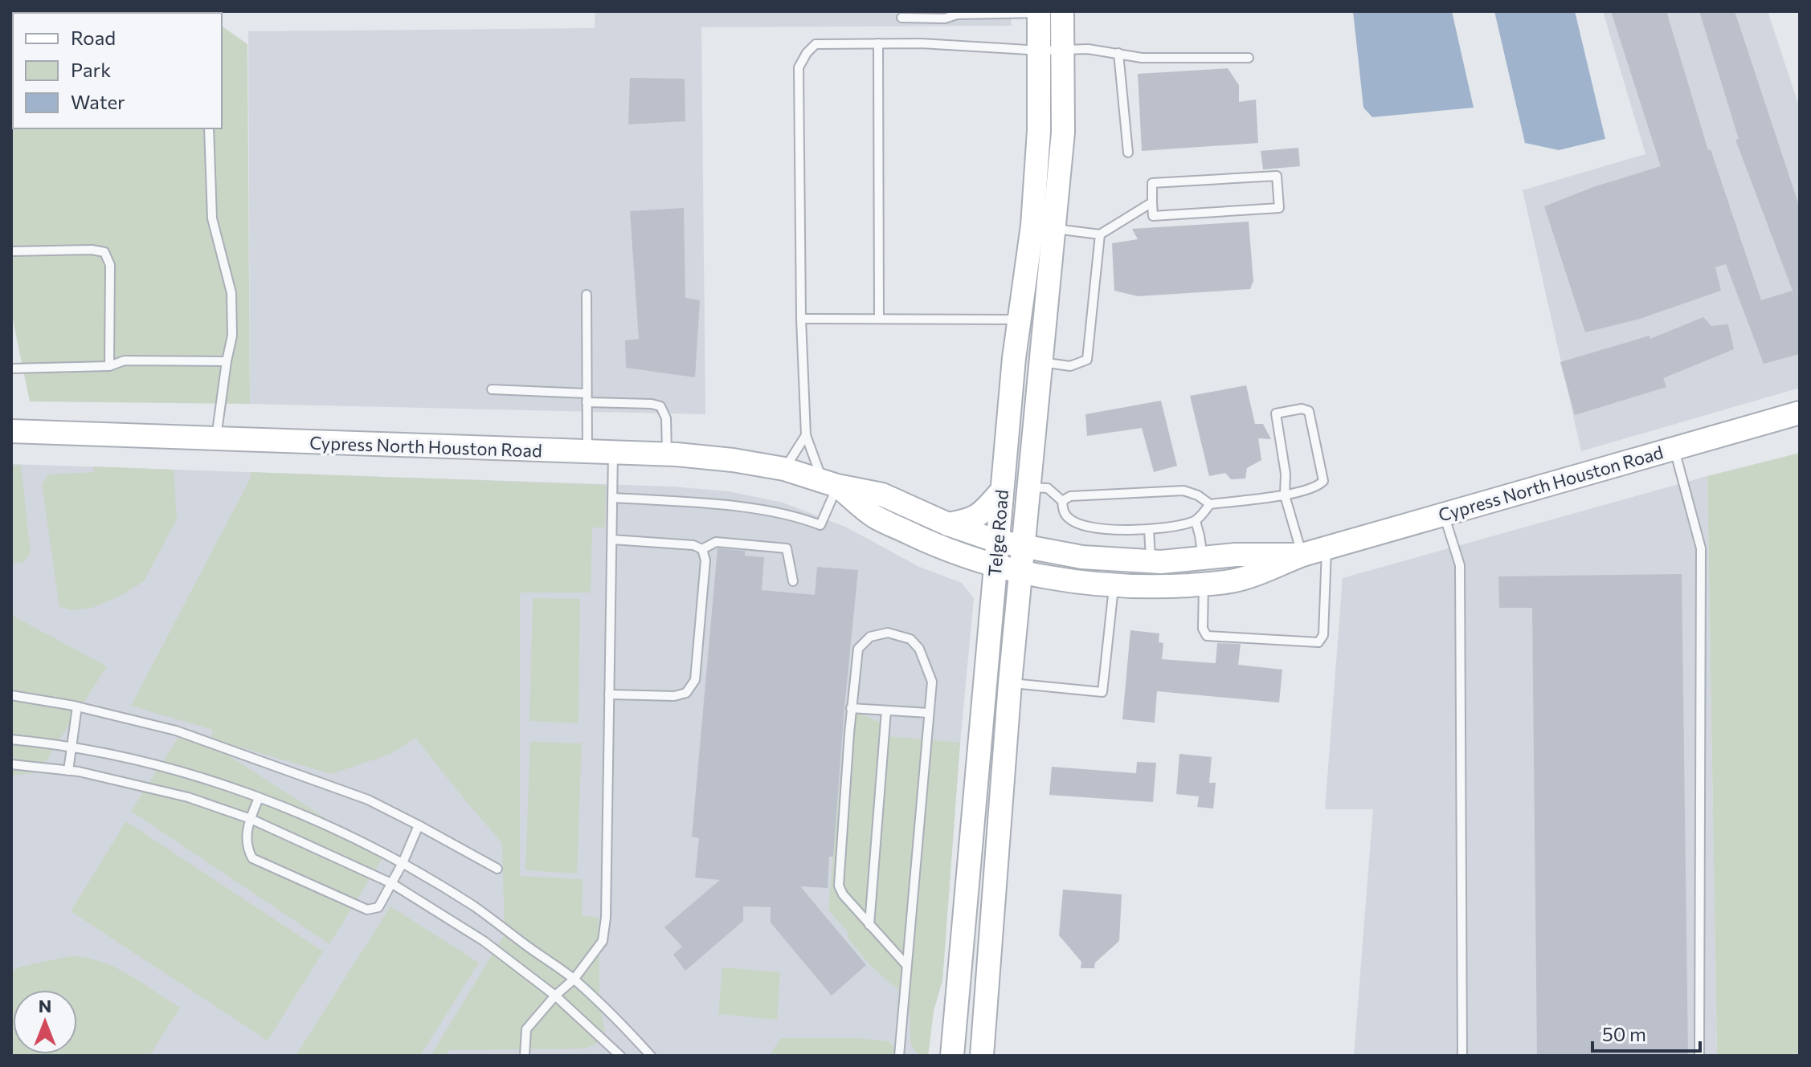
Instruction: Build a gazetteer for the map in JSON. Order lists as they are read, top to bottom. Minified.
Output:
{"streets":{"main road":["Cypress North Houston Road","Telge Road"]},"crossings":[["Cypress North Houston Road","Telge Road"]],"legend":["Road","Park","Water"],"scale_bar":"50 m","north":"top"}
